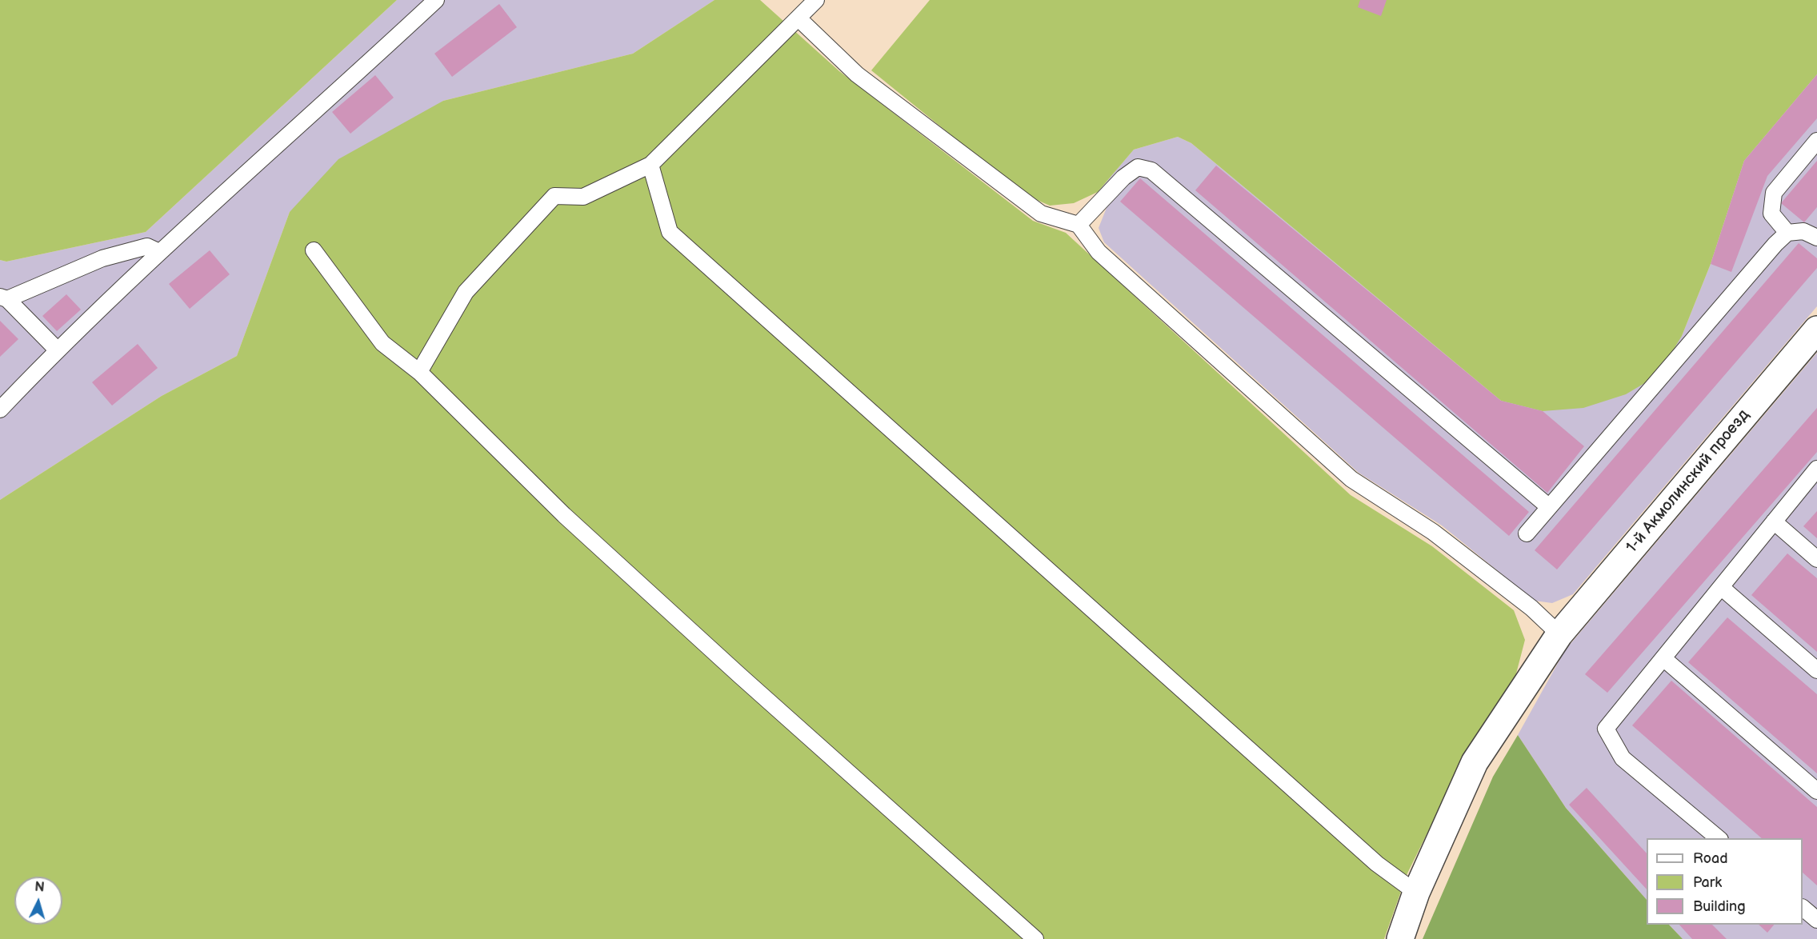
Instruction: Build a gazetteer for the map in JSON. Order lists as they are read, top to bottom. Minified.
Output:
{"streets":{"street":["1-й Акмолинский проезд"]},"legend":["Road","Park","Building"],"north":"top"}
